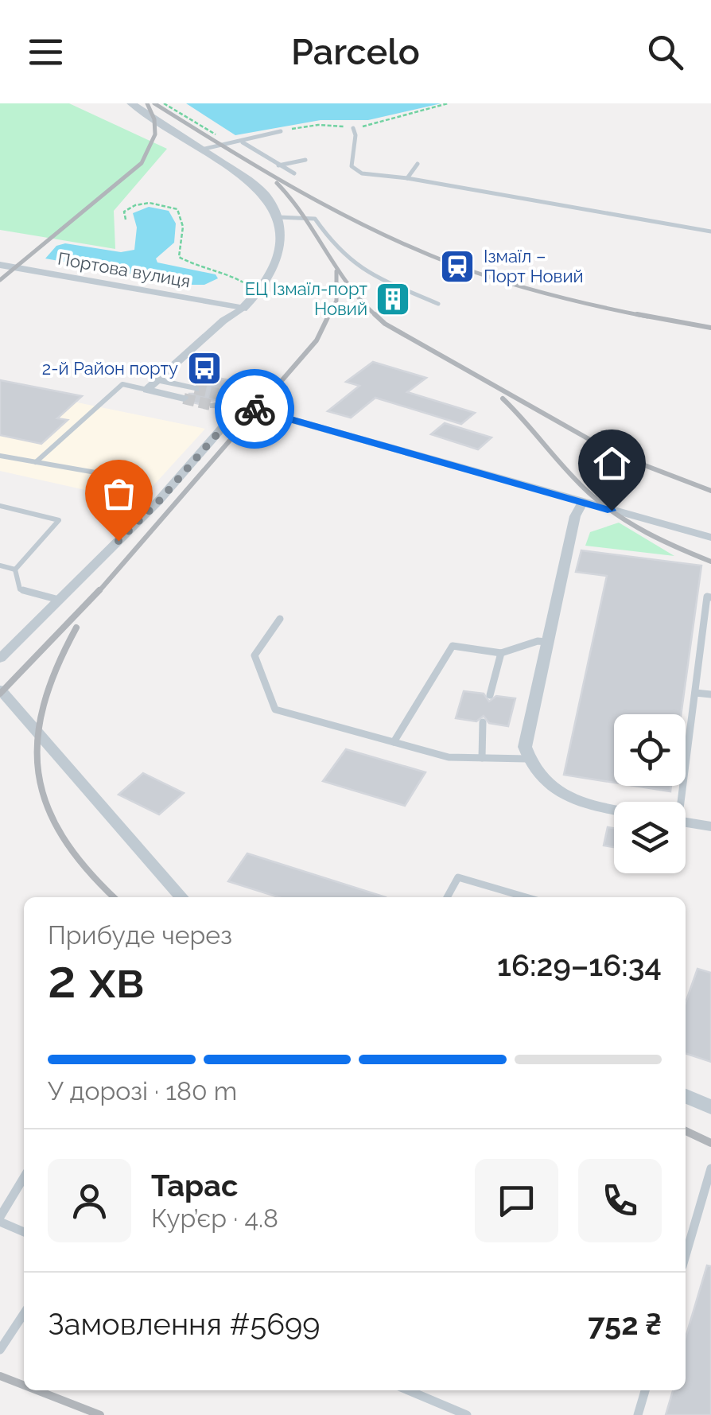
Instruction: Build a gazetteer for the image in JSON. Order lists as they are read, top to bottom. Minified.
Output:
{"streets":{"street":["Портова вулиця"]},"places":{"station":["Ізмаїл – Порт Новий"],"building":["ЕЦ Ізмаїл-порт Новий"],"bus stop":["2-й Район порту"]},"page":{"header":"Parcelo","heading":["2 хв","Прибуде через","16:29–16:34"],"panel":["Тарас","Кур’єр · 4.8","Замовлення #5699","752 ₴"],"bar":"У дорозі · 180 m"}}
